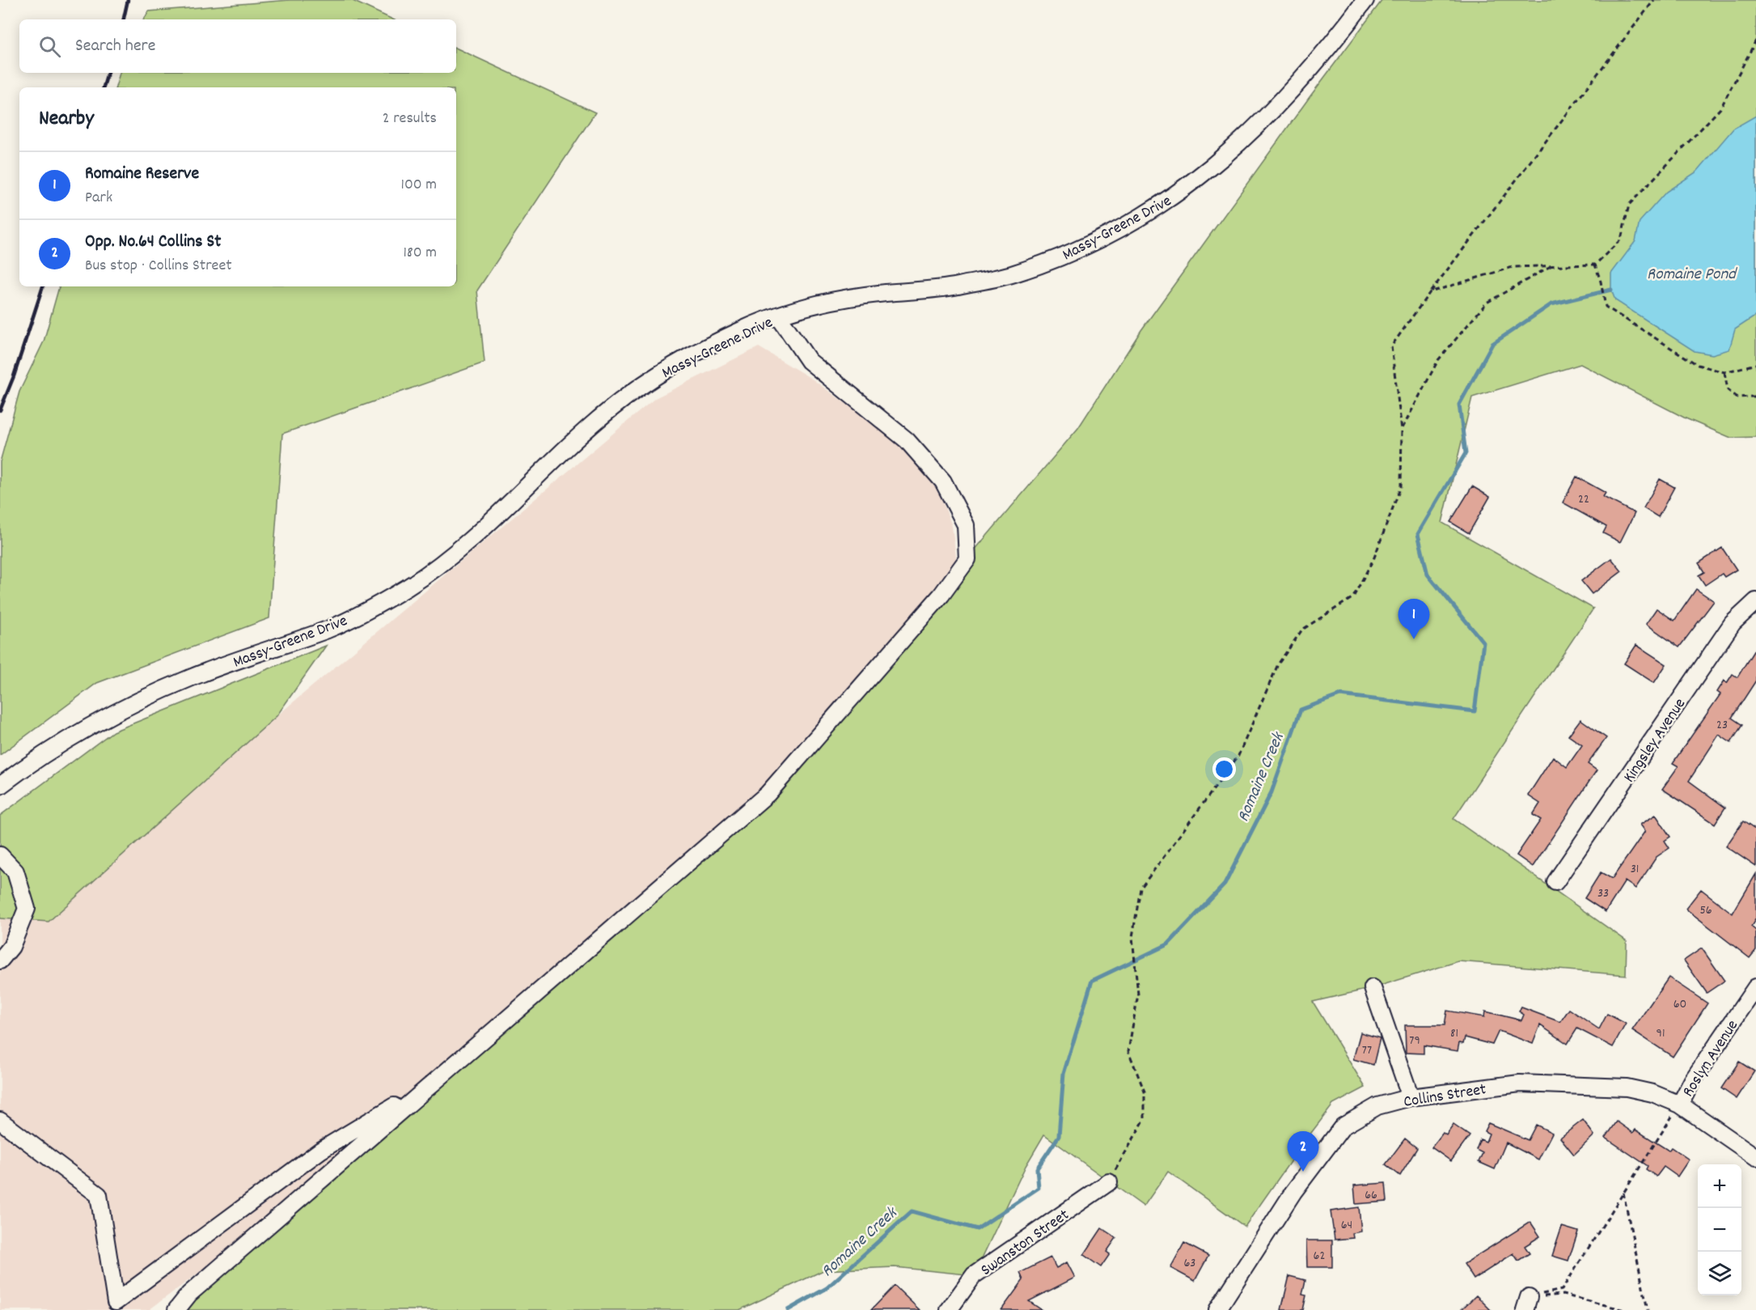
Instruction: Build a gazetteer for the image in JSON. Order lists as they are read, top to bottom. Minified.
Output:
{"streets":{"street":["Massy-Greene Drive","Kingsley Avenue","Roslyn Avenue","Collins Street","Swanston Street"]},"crossings":[["Roslyn Avenue","Collins Street"]],"water":["Romaine Pond","Romaine Creek"],"house_numbers":["22","23","31","33","56","60","81","91","79","77","66","64","62","63"],"page":{"search":"Search here","heading":["Nearby","2 results"],"list":[{"mark":"1","name":"Romaine Reserve","note":"Park","value":"100 m"},{"mark":"2","name":"Opp. No.64 Collins St","note":"Bus stop · Collins Street","value":"180 m"}],"pins":["1","2"],"map_buttons":["+","−"]}}
